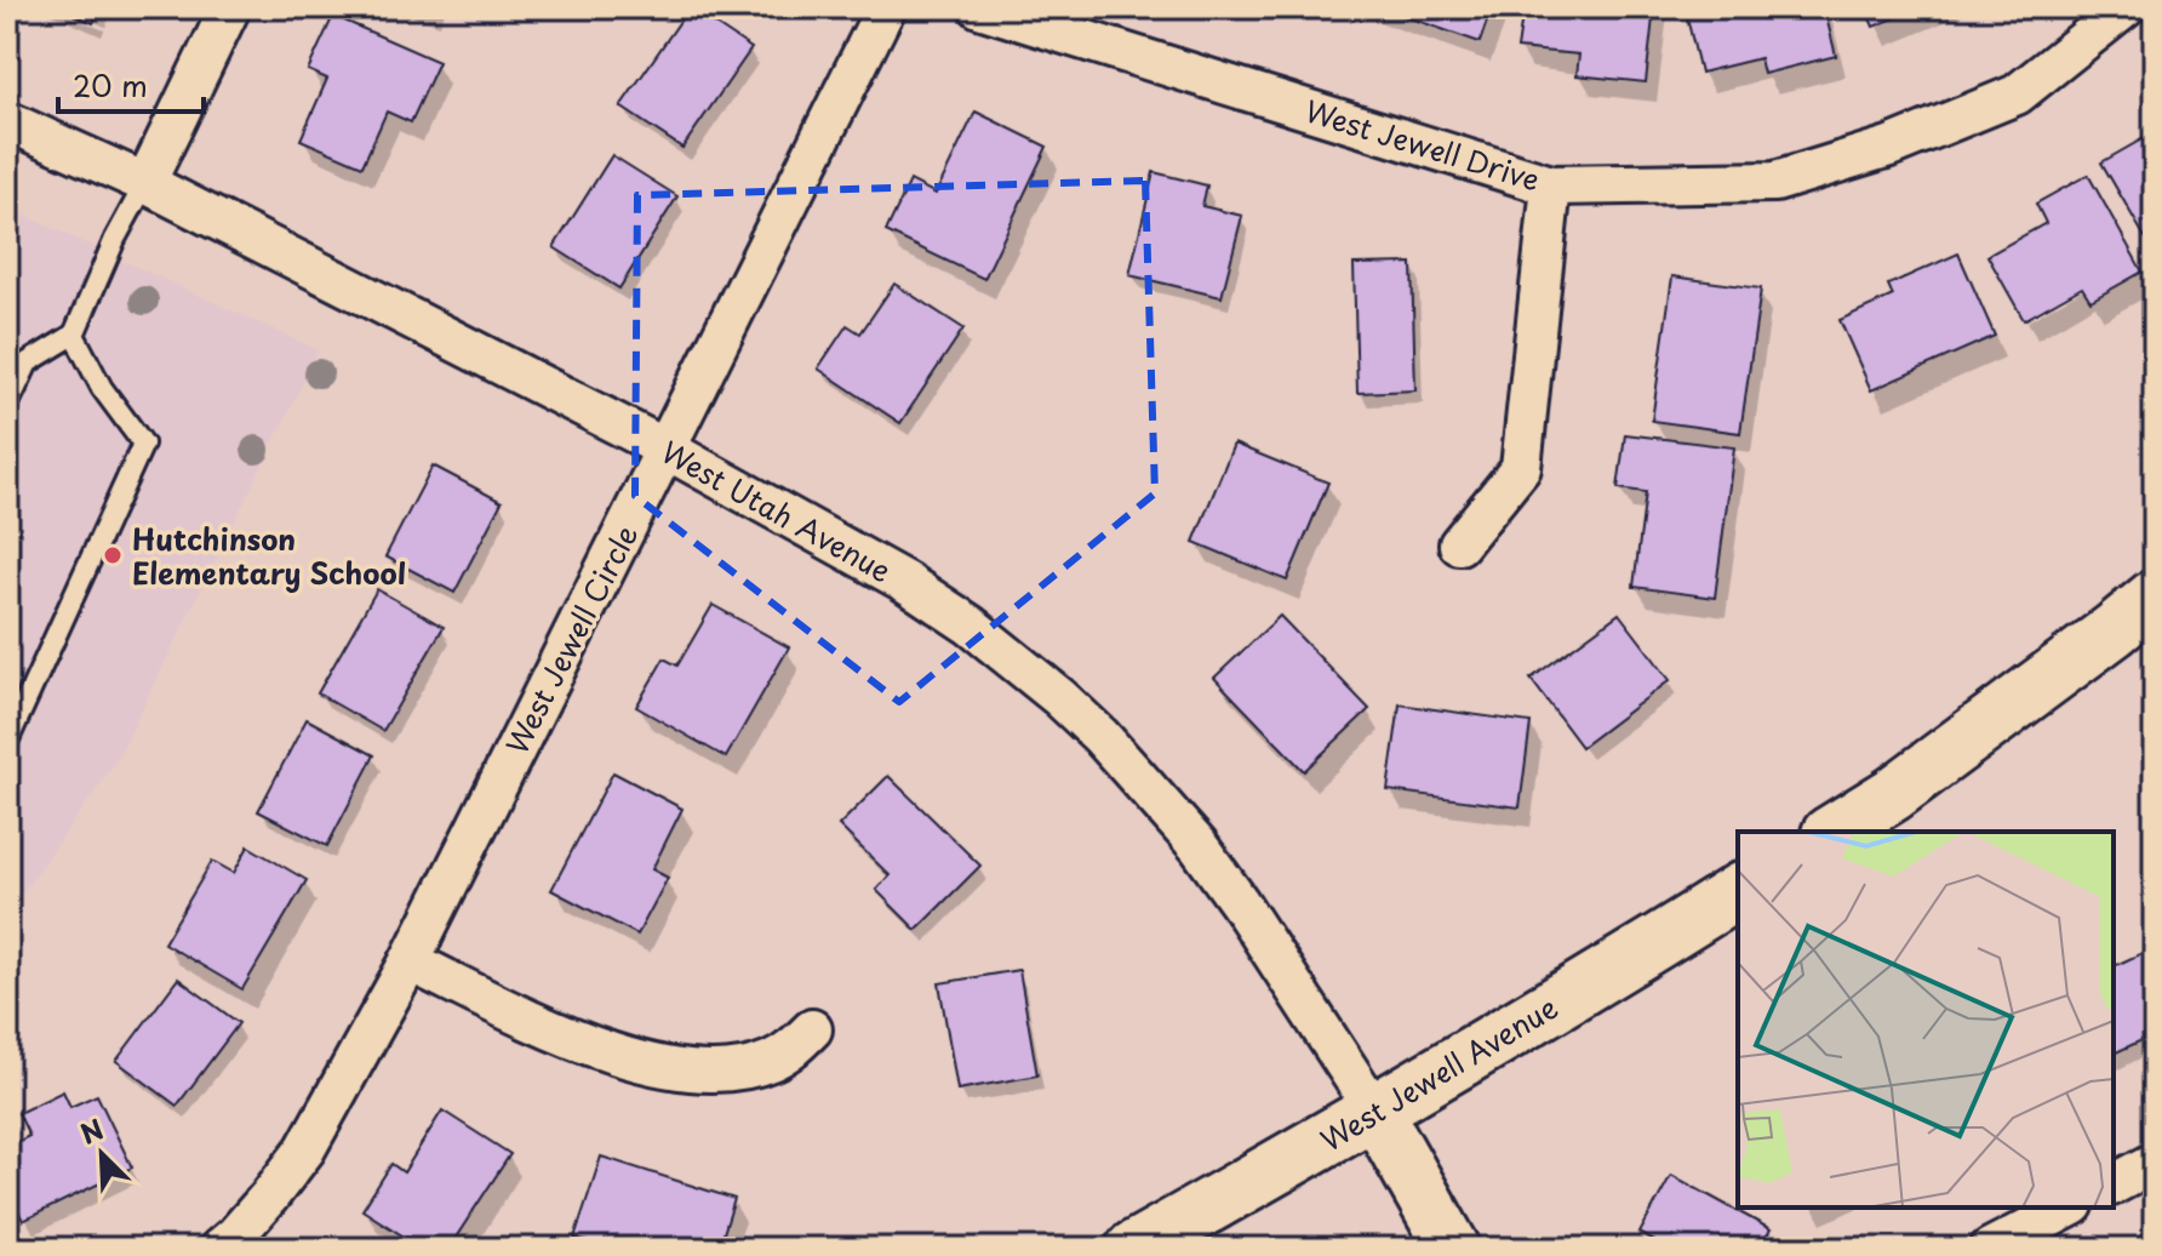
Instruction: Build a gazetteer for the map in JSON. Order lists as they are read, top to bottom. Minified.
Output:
{"streets":{"main road":["West Jewell Avenue"],"street":["West Jewell Drive","West Utah Avenue","West Jewell Circle"]},"crossings":[["West Utah Avenue","West Jewell Circle"],["West Utah Avenue","West Jewell Avenue"]],"places":["Hutchinson Elementary School"],"scale_bar":"20 m","north":"top left"}
